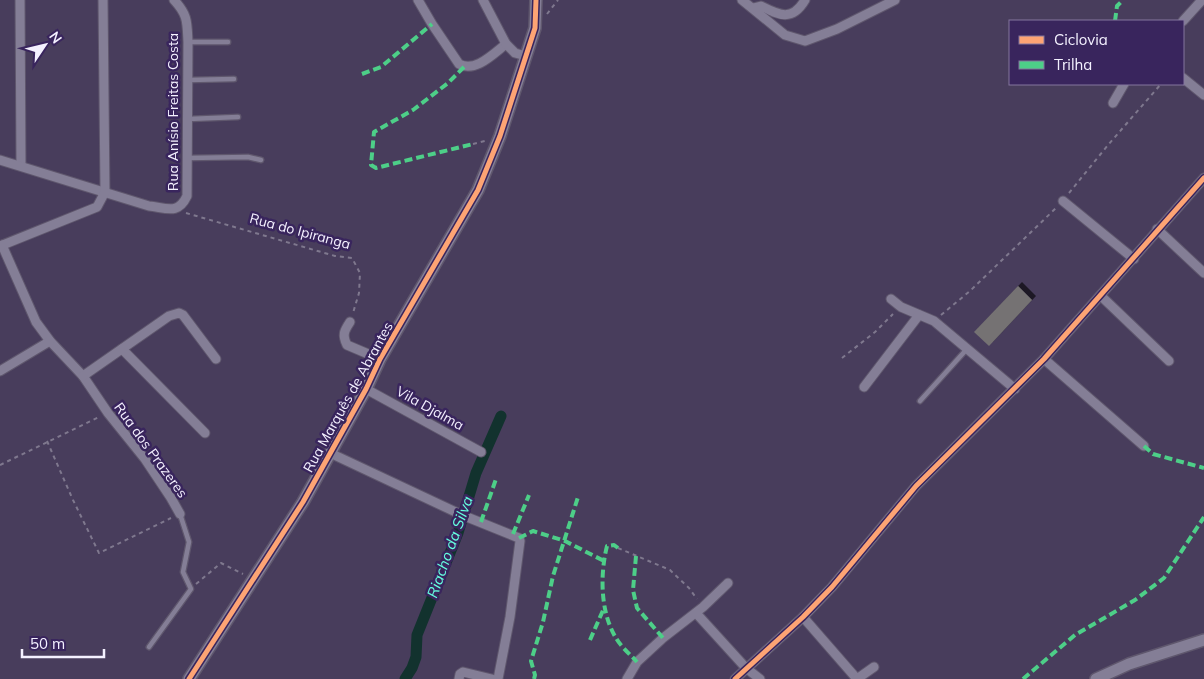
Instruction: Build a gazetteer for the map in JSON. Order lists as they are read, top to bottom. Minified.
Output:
{"streets":{"street":["Rua Anísio Freitas Costa","Rua Marquês de Abrantes","Vila Djalma","Rua dos Prazeres"],"path":["Rua do Ipiranga"]},"crossings":[["Rua Anísio Freitas Costa","Rua do Ipiranga"],["Rua Marquês de Abrantes","Vila Djalma"]],"water":["Riacho da Silva"],"legend":["Ciclovia","Trilha"],"scale_bar":"50 m","north":"top right"}
